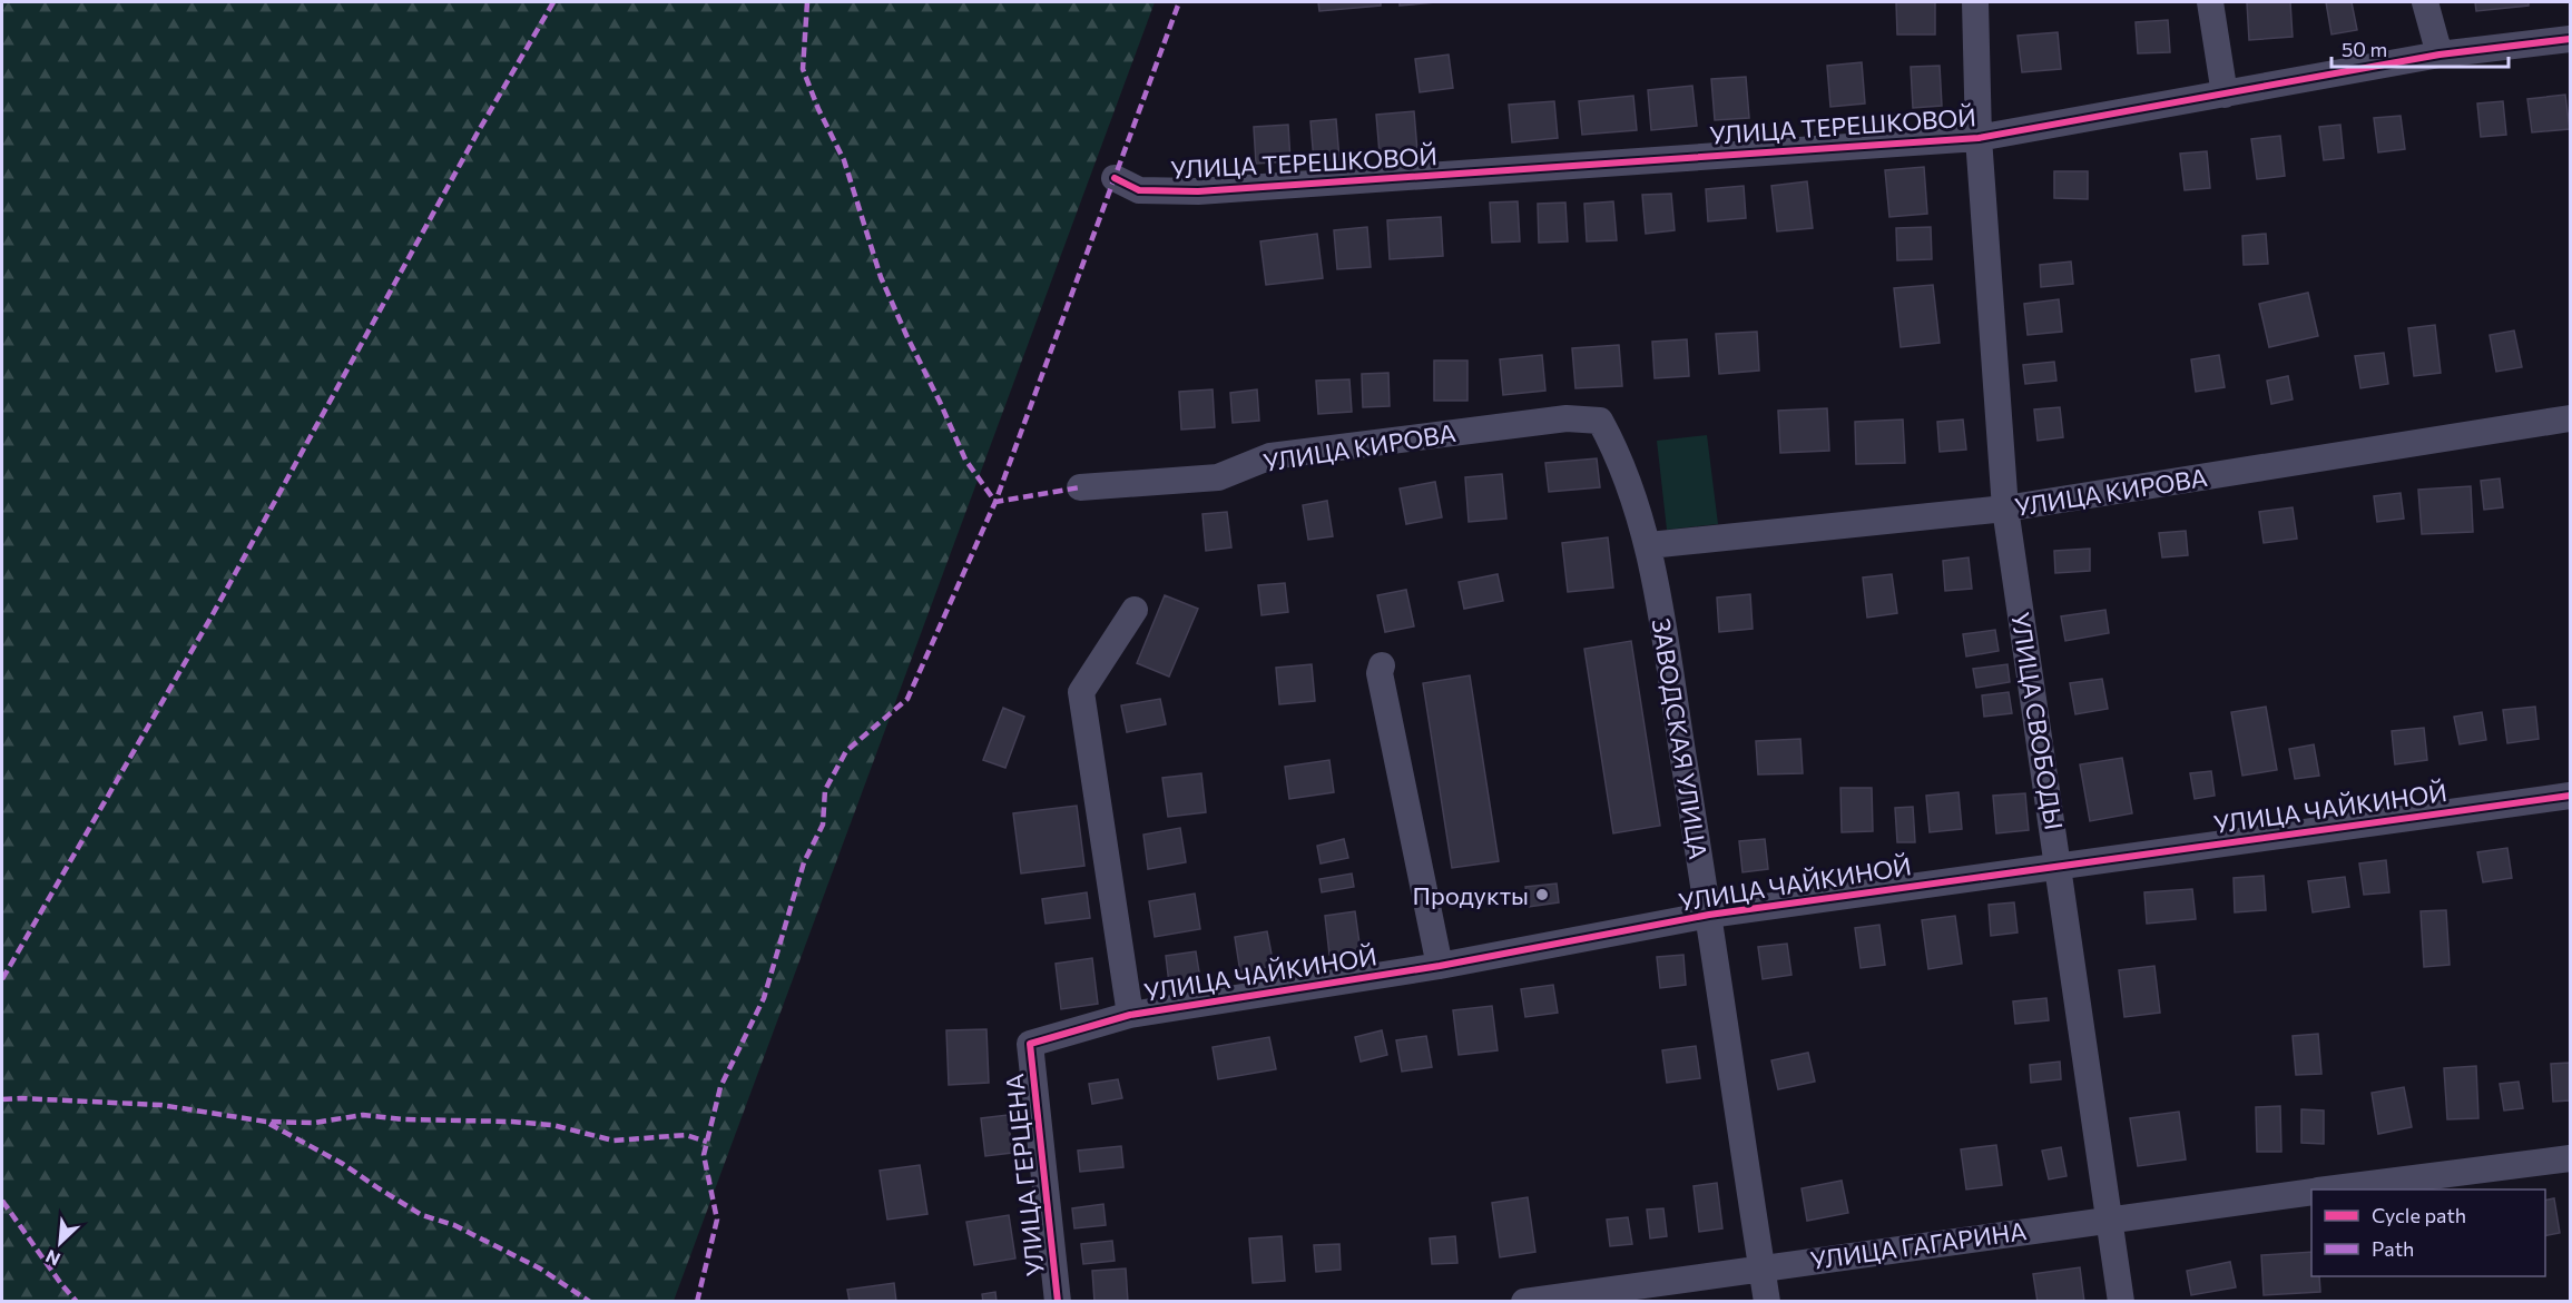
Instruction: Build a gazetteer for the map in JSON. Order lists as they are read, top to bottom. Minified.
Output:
{"streets":{"street":["УЛИЦА ТЕРЕШКОВОЙ","УЛИЦА КИРОВА","УЛИЦА СВОБОДЫ","ЗАВОДСКАЯ УЛИЦА","УЛИЦА ЧАЙКИНОЙ","УЛИЦА ГЕРЦЕНА","УЛИЦА ГАГАРИНА"]},"crossings":[["УЛИЦА ТЕРЕШКОВОЙ","УЛИЦА СВОБОДЫ"],["УЛИЦА КИРОВА","УЛИЦА СВОБОДЫ"],["УЛИЦА КИРОВА","ЗАВОДСКАЯ УЛИЦА"],["УЛИЦА СВОБОДЫ","УЛИЦА ЧАЙКИНОЙ"],["УЛИЦА СВОБОДЫ","УЛИЦА ГАГАРИНА"],["ЗАВОДСКАЯ УЛИЦА","УЛИЦА ЧАЙКИНОЙ"],["ЗАВОДСКАЯ УЛИЦА","УЛИЦА ГАГАРИНА"],["УЛИЦА ЧАЙКИНОЙ","УЛИЦА ГЕРЦЕНА"]],"places":["Продукты"],"legend":["Cycle path","Path"],"scale_bar":"50 m","north":"bottom left"}
